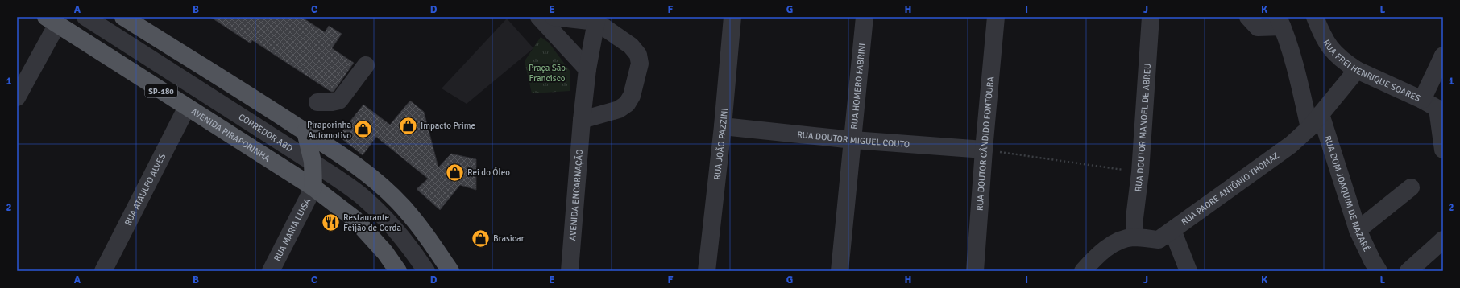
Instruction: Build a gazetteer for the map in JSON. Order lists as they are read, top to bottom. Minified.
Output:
{"streets":{"main road":["SP-180","AVENIDA PIRAPORINHA"],"street":["RUA FREI HENRIQUE SOARES","RUA HOMERO FABRINI","RUA DOUTOR MANOEL DE ABREU","CORREDOR ABD","RUA DOUTOR MIGUEL COUTO","RUA JOÃO PAZZINI","RUA DOUTOR CÂNDIDO FONTOURA","RUA ATAULFO ALVES","RUA PADRE ANTÔNIO THOMAZ","RUA DOM JOAQUIM DE NAZARÉ","AVENIDA ENCARNAÇÃO","RUA MARIA LUISA"]},"crossings":[["RUA FREI HENRIQUE SOARES","RUA PADRE ANTÔNIO THOMAZ"],["RUA HOMERO FABRINI","RUA DOUTOR MIGUEL COUTO"],["RUA DOUTOR MANOEL DE ABREU","RUA PADRE ANTÔNIO THOMAZ"],["AVENIDA PIRAPORINHA","RUA ATAULFO ALVES"],["AVENIDA PIRAPORINHA","RUA MARIA LUISA"],["RUA DOUTOR MIGUEL COUTO","RUA JOÃO PAZZINI"],["RUA DOUTOR MIGUEL COUTO","RUA DOUTOR CÂNDIDO FONTOURA"],["RUA PADRE ANTÔNIO THOMAZ","RUA DOM JOAQUIM DE NAZARÉ"]],"parks":["Praça São Francisco"],"places":{"shop":["Impacto Prime","Piraporinha Automotivo","Rei do Óleo","Brasicar"],"restaurant":["Restaurante Feijão de Corda"]},"grid":{"columns":["A","B","C","D","E","F","G","H","I","J","K","L"],"rows":["1","2"]}}
